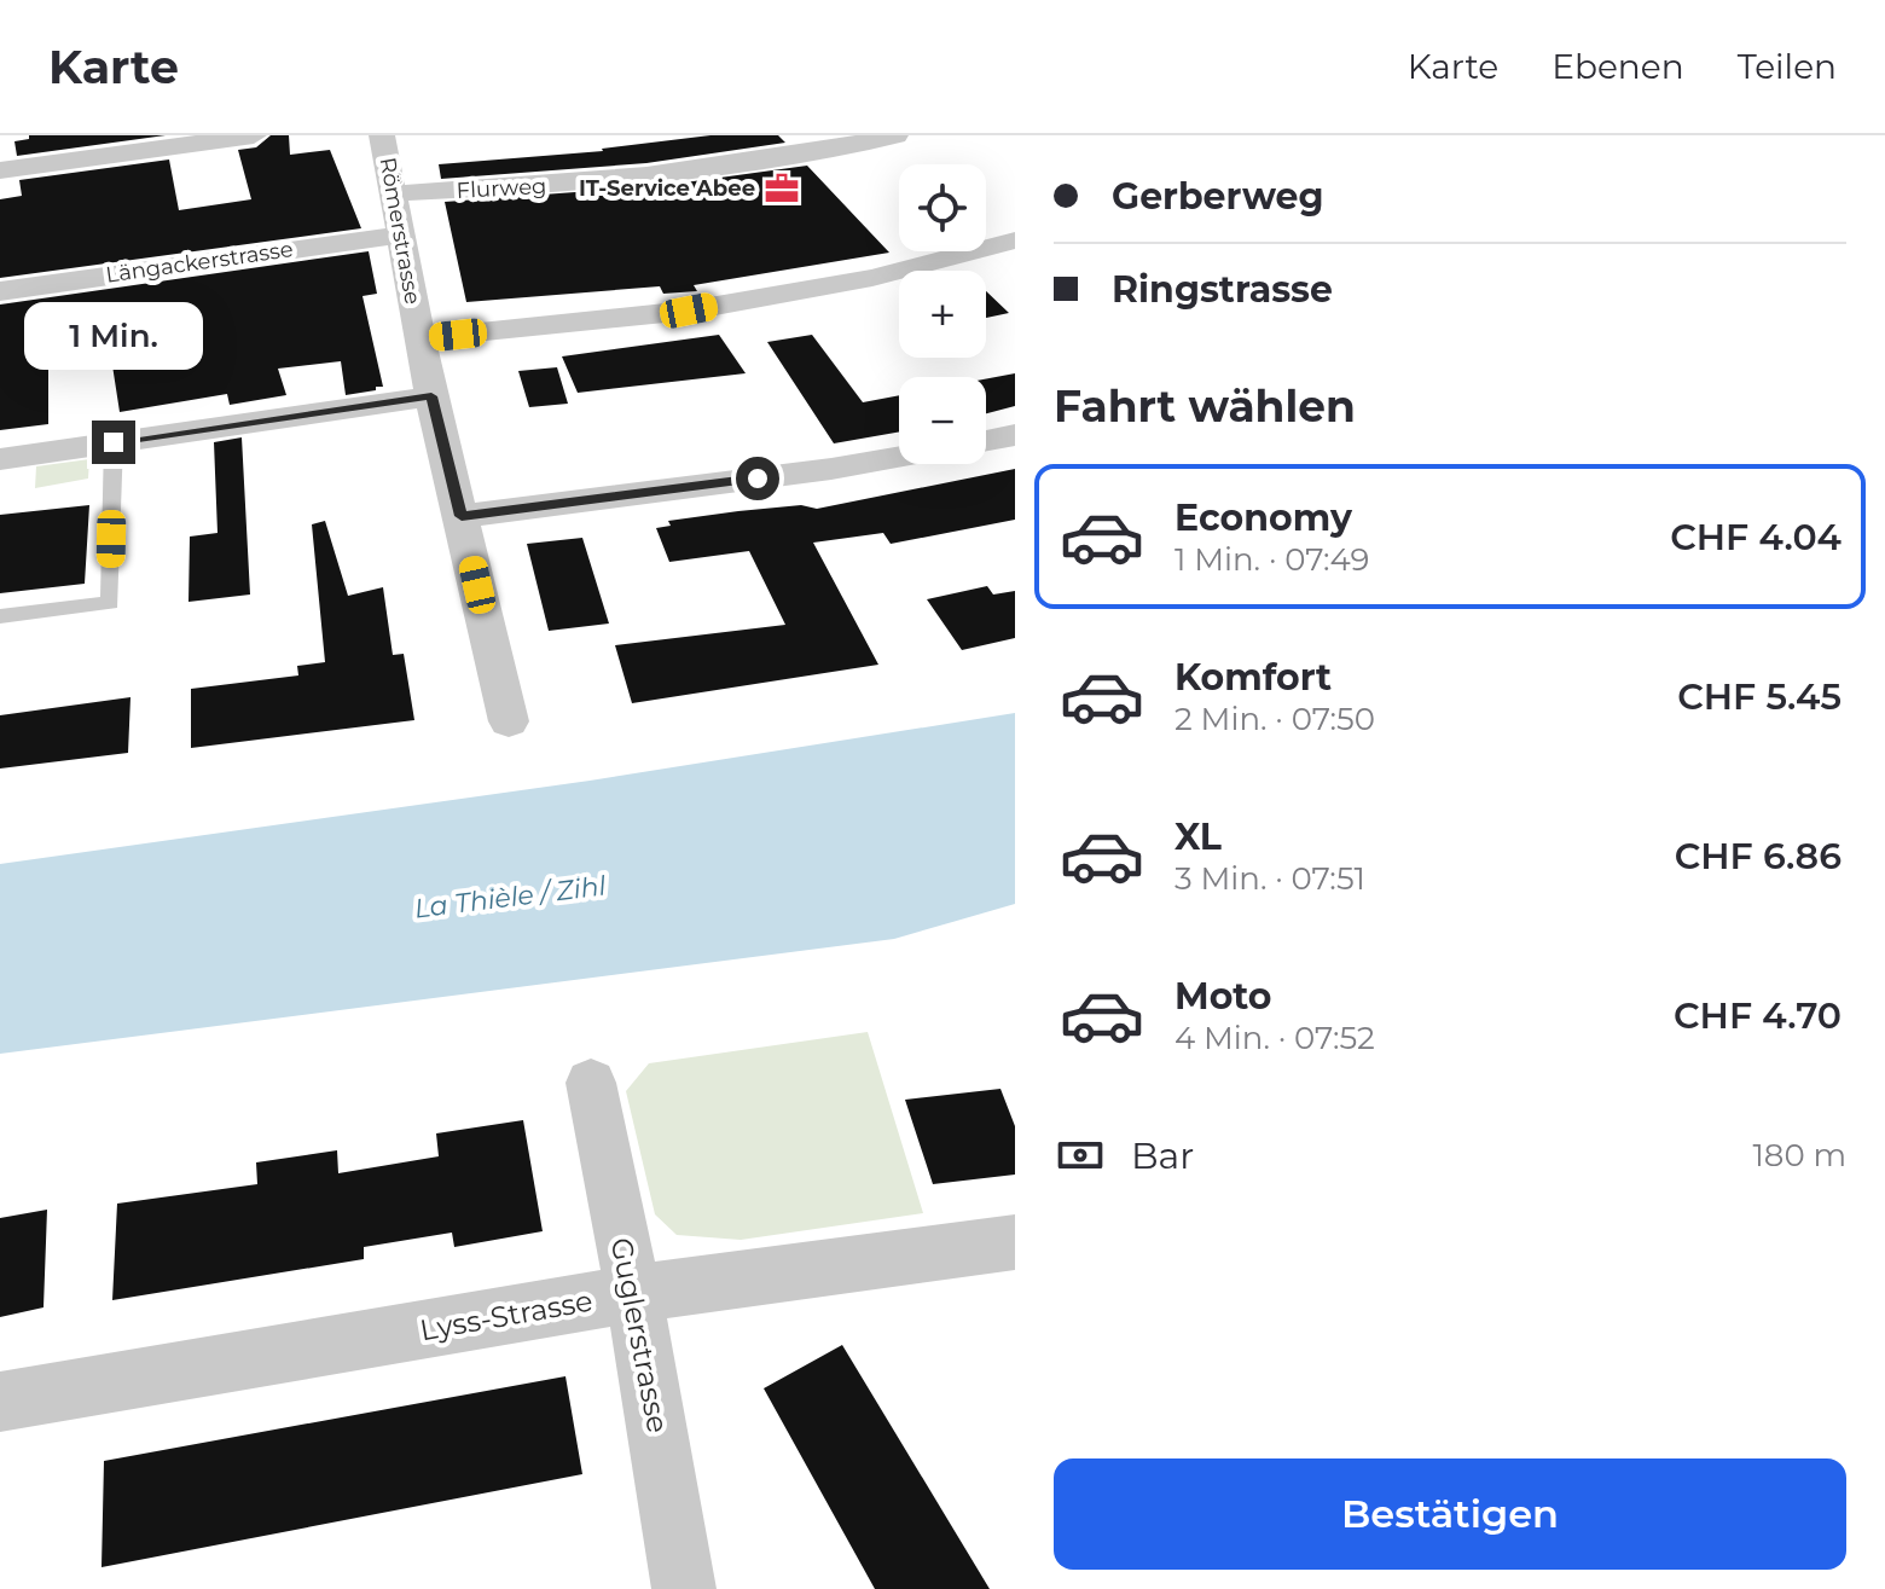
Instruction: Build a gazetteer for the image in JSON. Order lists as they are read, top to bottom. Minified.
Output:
{"streets":{"street":["Flurweg","Römerstrasse","Längackerstrasse","Lyss-Strasse","Guglerstrasse"]},"crossings":[["Flurweg","Römerstrasse"],["Römerstrasse","Längackerstrasse"],["Lyss-Strasse","Guglerstrasse"]],"water":["La Thièle / Zihl"],"places":{"office":["IT-Service Abee"]},"page":{"header":"Karte","nav":["Karte","Ebenen","Teilen"],"banner":["Gerberweg","Ringstrasse"],"map_buttons":["+","−"],"bubble":"1 Min.","heading":"Fahrt wählen","list":[{"name":"Economy","note":"1 Min. · 07:49","value":"CHF 4.04"},{"name":"Komfort","note":"2 Min. · 07:50","value":"CHF 5.45"},{"name":"XL","note":"3 Min. · 07:51","value":"CHF 6.86"},{"name":"Moto","note":"4 Min. · 07:52","value":"CHF 4.70"}],"pay":["Bar","180 m"],"buttons":"Bestätigen"}}
